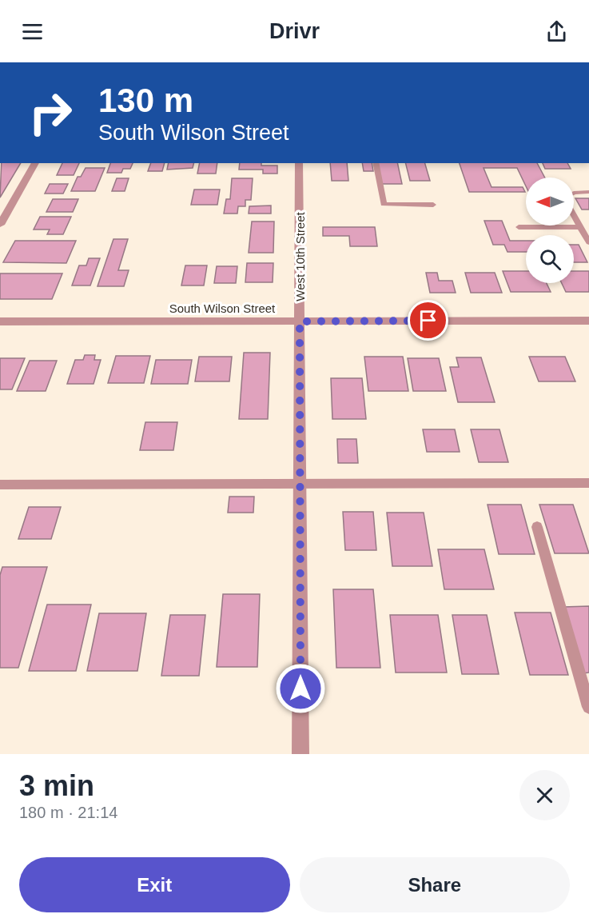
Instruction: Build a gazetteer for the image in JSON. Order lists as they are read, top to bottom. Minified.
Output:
{"streets":{"street":["West 10th Street","South Wilson Street"]},"crossings":[["West 10th Street","South Wilson Street"]],"north":"left","page":{"header":"Drivr","turn":["130 m","South Wilson Street"],"heading":["3 min","180 m · 21:14"],"buttons":["Exit","Share"]}}
